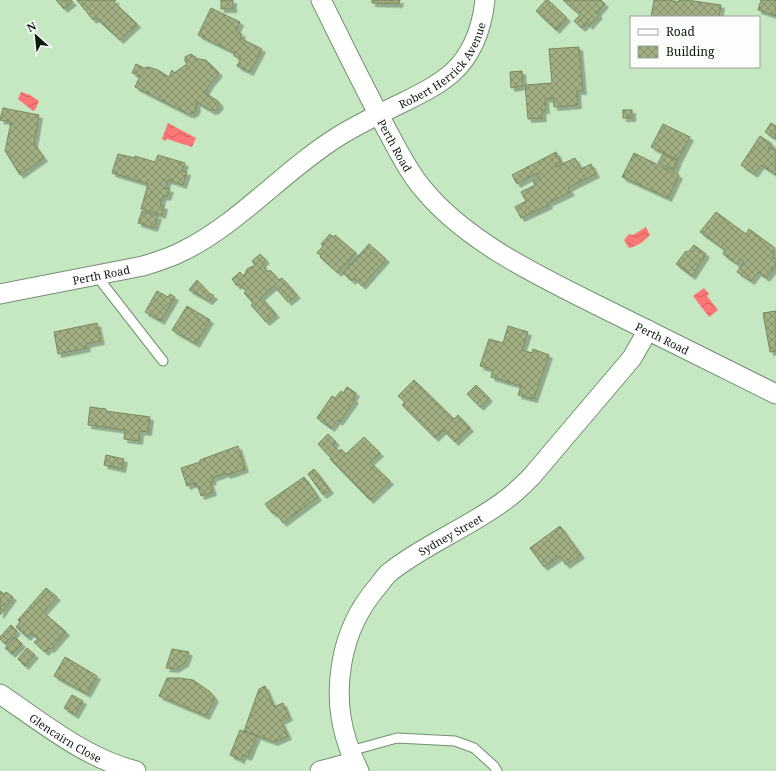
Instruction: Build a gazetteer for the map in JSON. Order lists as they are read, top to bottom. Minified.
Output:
{"streets":{"street":["Robert Herrick Avenue","Perth Road","Sydney Street","Glencairn Close"]},"crossings":[["Robert Herrick Avenue","Perth Road"],["Perth Road","Sydney Street"]],"legend":["Road","Building"],"north":"top left"}
